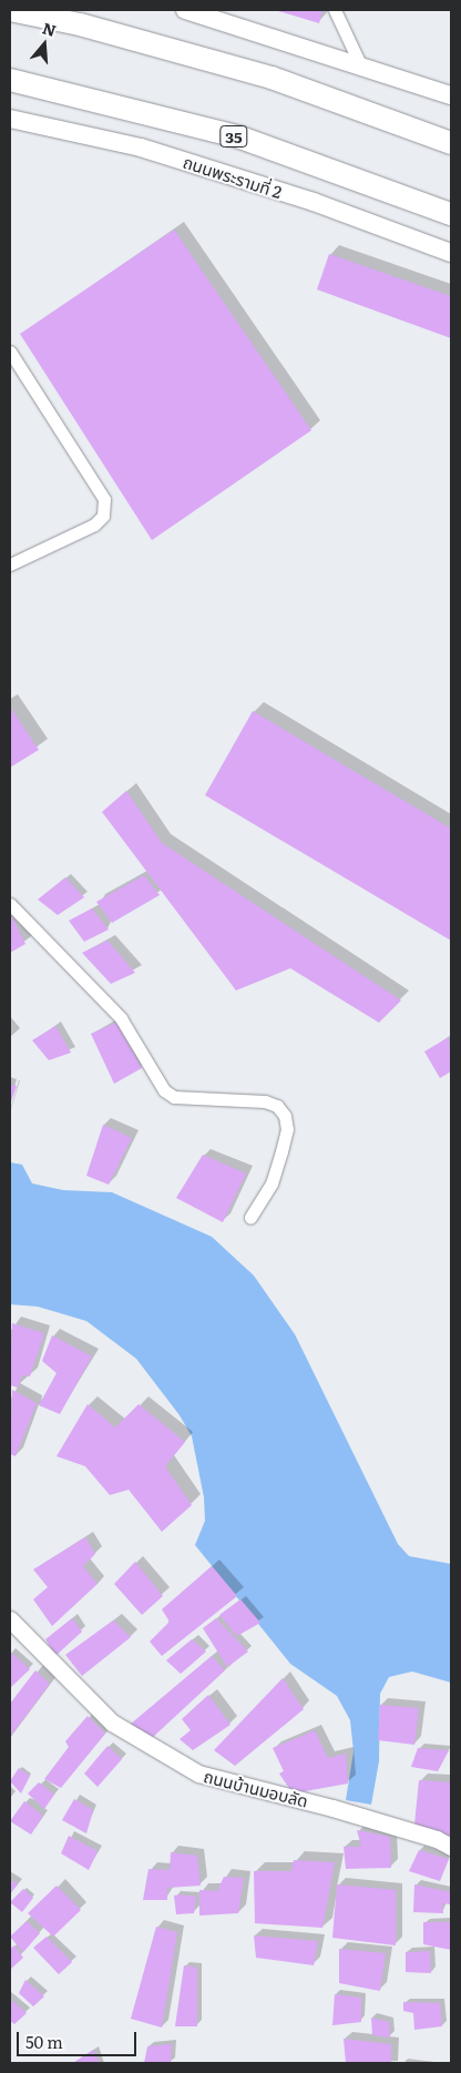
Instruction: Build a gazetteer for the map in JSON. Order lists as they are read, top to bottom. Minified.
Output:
{"streets":{"highway":["35"],"main road":["ถนนพระรามที่ 2"],"street":["ถนนบ้านมอบลัด"]},"scale_bar":"50 m","north":"top"}
